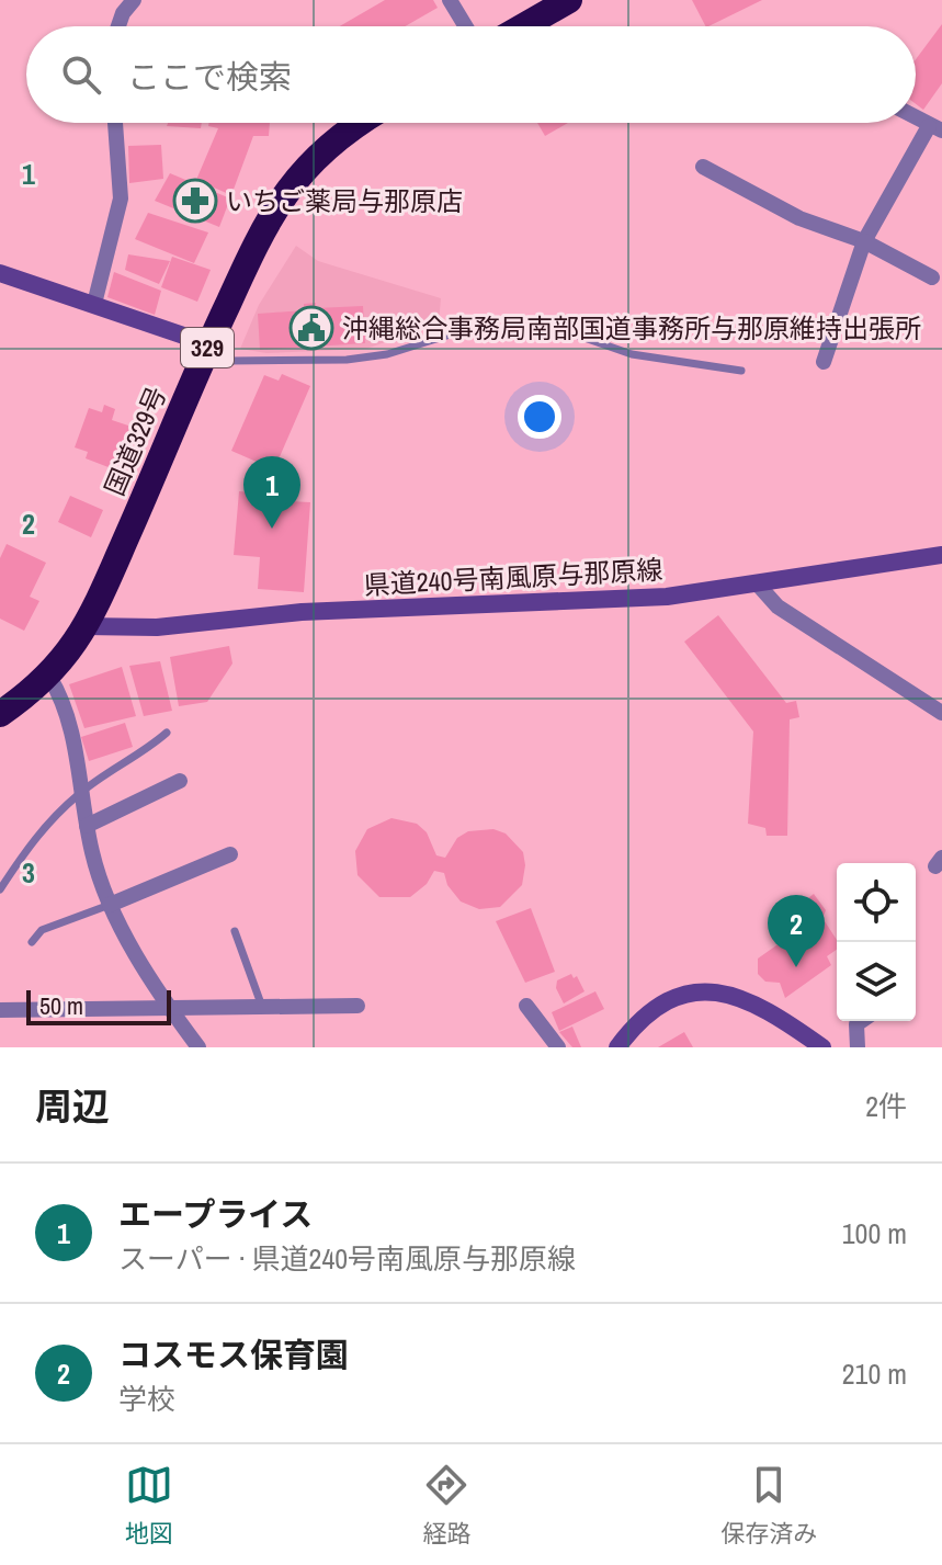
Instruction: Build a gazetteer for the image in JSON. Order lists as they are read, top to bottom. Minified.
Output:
{"streets":{"highway":["329","国道329号"],"main road":["県道240号南風原与那原線"]},"crossings":[["国道329号","県道240号南風原与那原線"]],"places":{"pharmacy":["いちご薬局与那原店"],"public building":["沖縄総合事務局南部国道事務所与那原維持出張所"]},"scale_bar":"50 m","page":{"search":"ここで検索","pins":["1","2"],"scale":"50 m","heading":["周辺","2件"],"list":[{"mark":"1","name":"エープライス","note":"スーパー · 県道240号南風原与那原線","value":"100 m"},{"mark":"2","name":"コスモス保育園","note":"学校","value":"210 m"}],"nav":["地図","経路","保存済み"]},"grid":{"rows":["1","2","3"]}}
